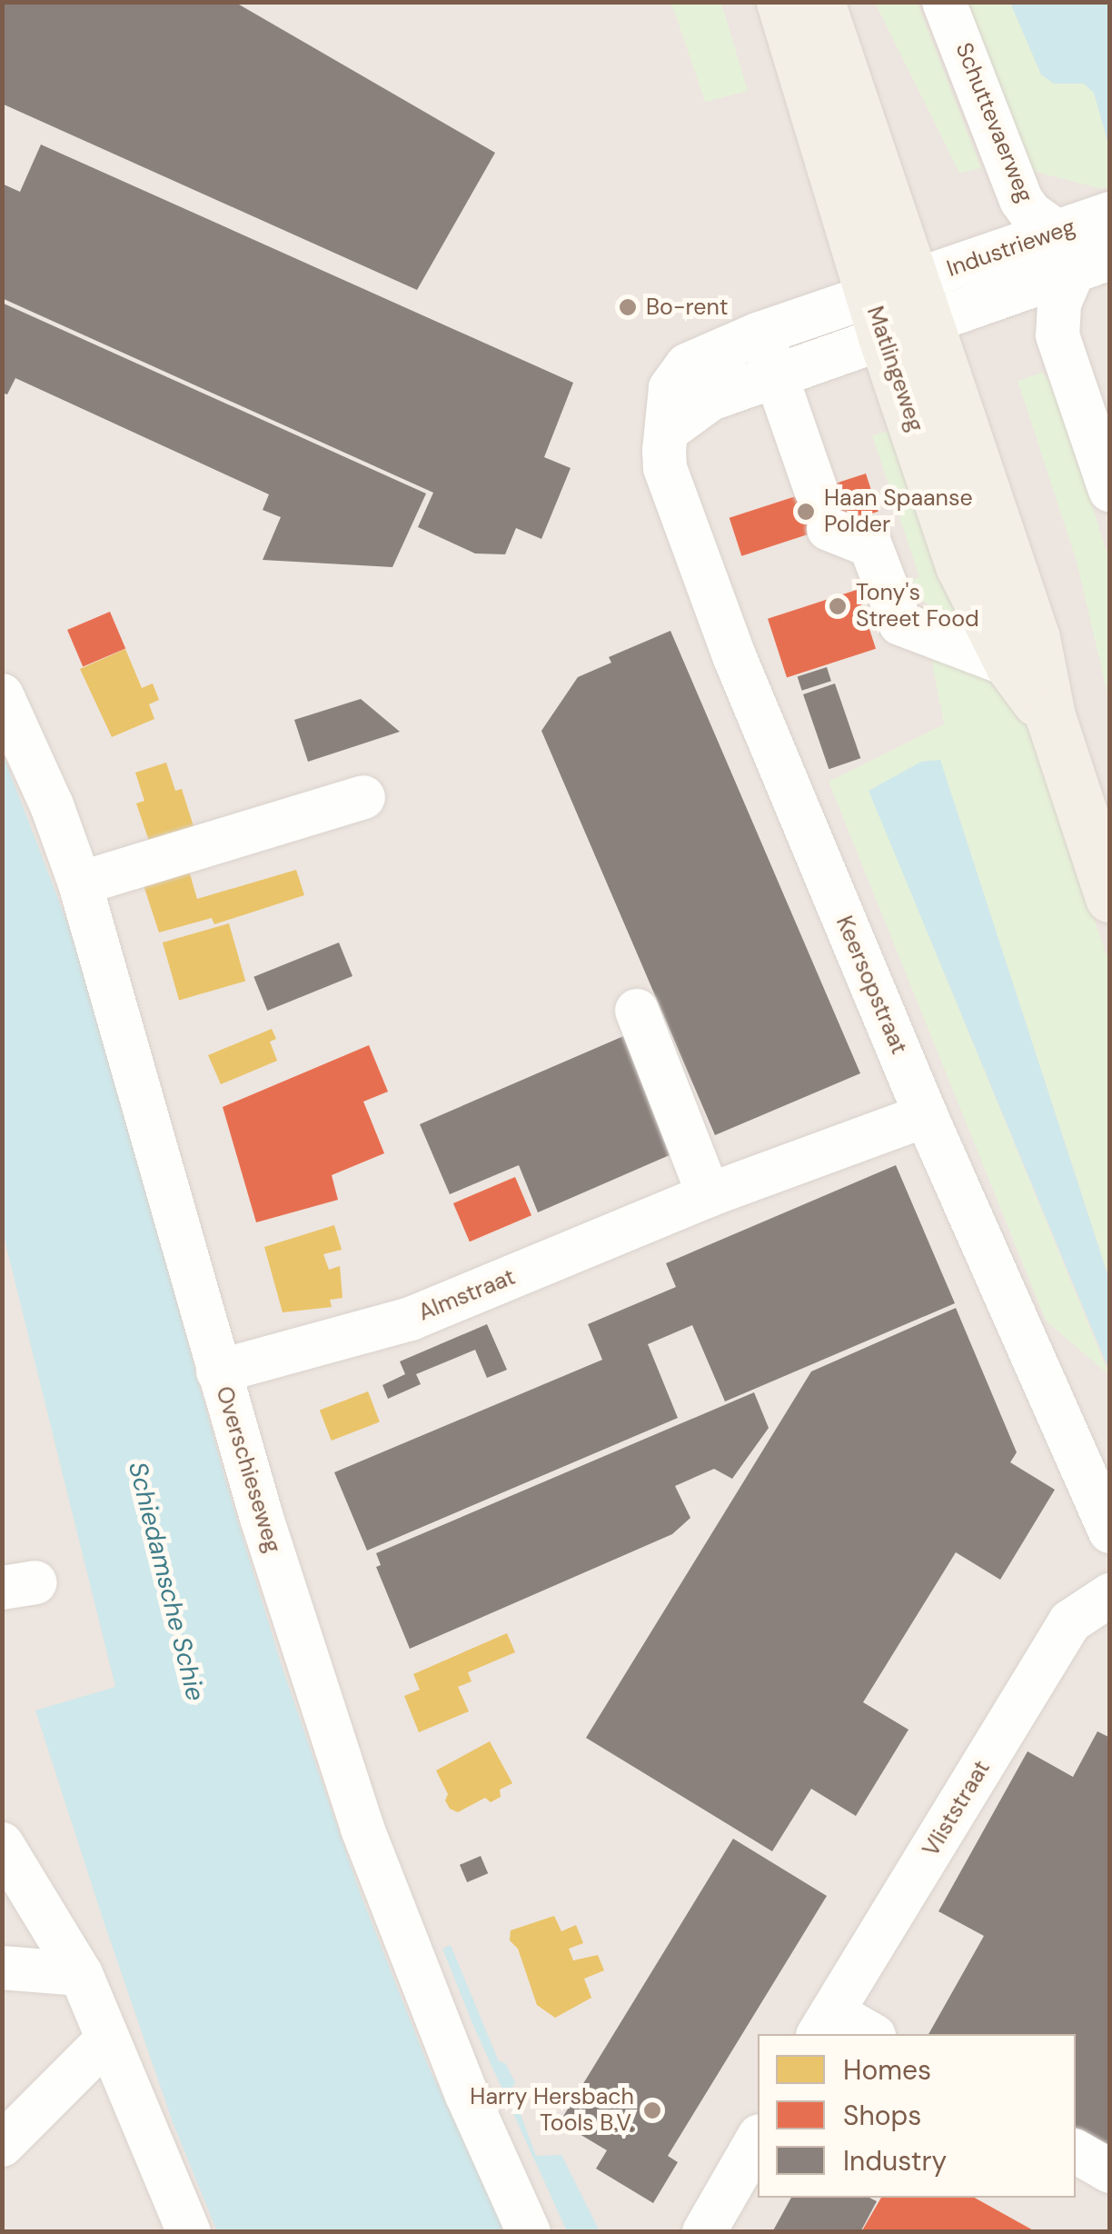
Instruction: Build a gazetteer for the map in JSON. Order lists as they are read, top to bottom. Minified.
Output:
{"streets":{"main road":["Matlingeweg"],"street":["Schuttevaerweg","Industrieweg","Keersopstraat","Almstraat","Overschieseweg","Vliststraat"]},"crossings":[["Schuttevaerweg","Industrieweg"],["Industrieweg","Matlingeweg"],["Industrieweg","Keersopstraat"],["Matlingeweg","Keersopstraat"],["Keersopstraat","Almstraat"],["Almstraat","Overschieseweg"]],"water":["Schiedamsche Schie"],"places":["Bo-rent","Haan Spaanse Polder","Tony's Street Food","Harry Hersbach Tools B.V."],"legend":["Homes","Shops","Industry"]}
